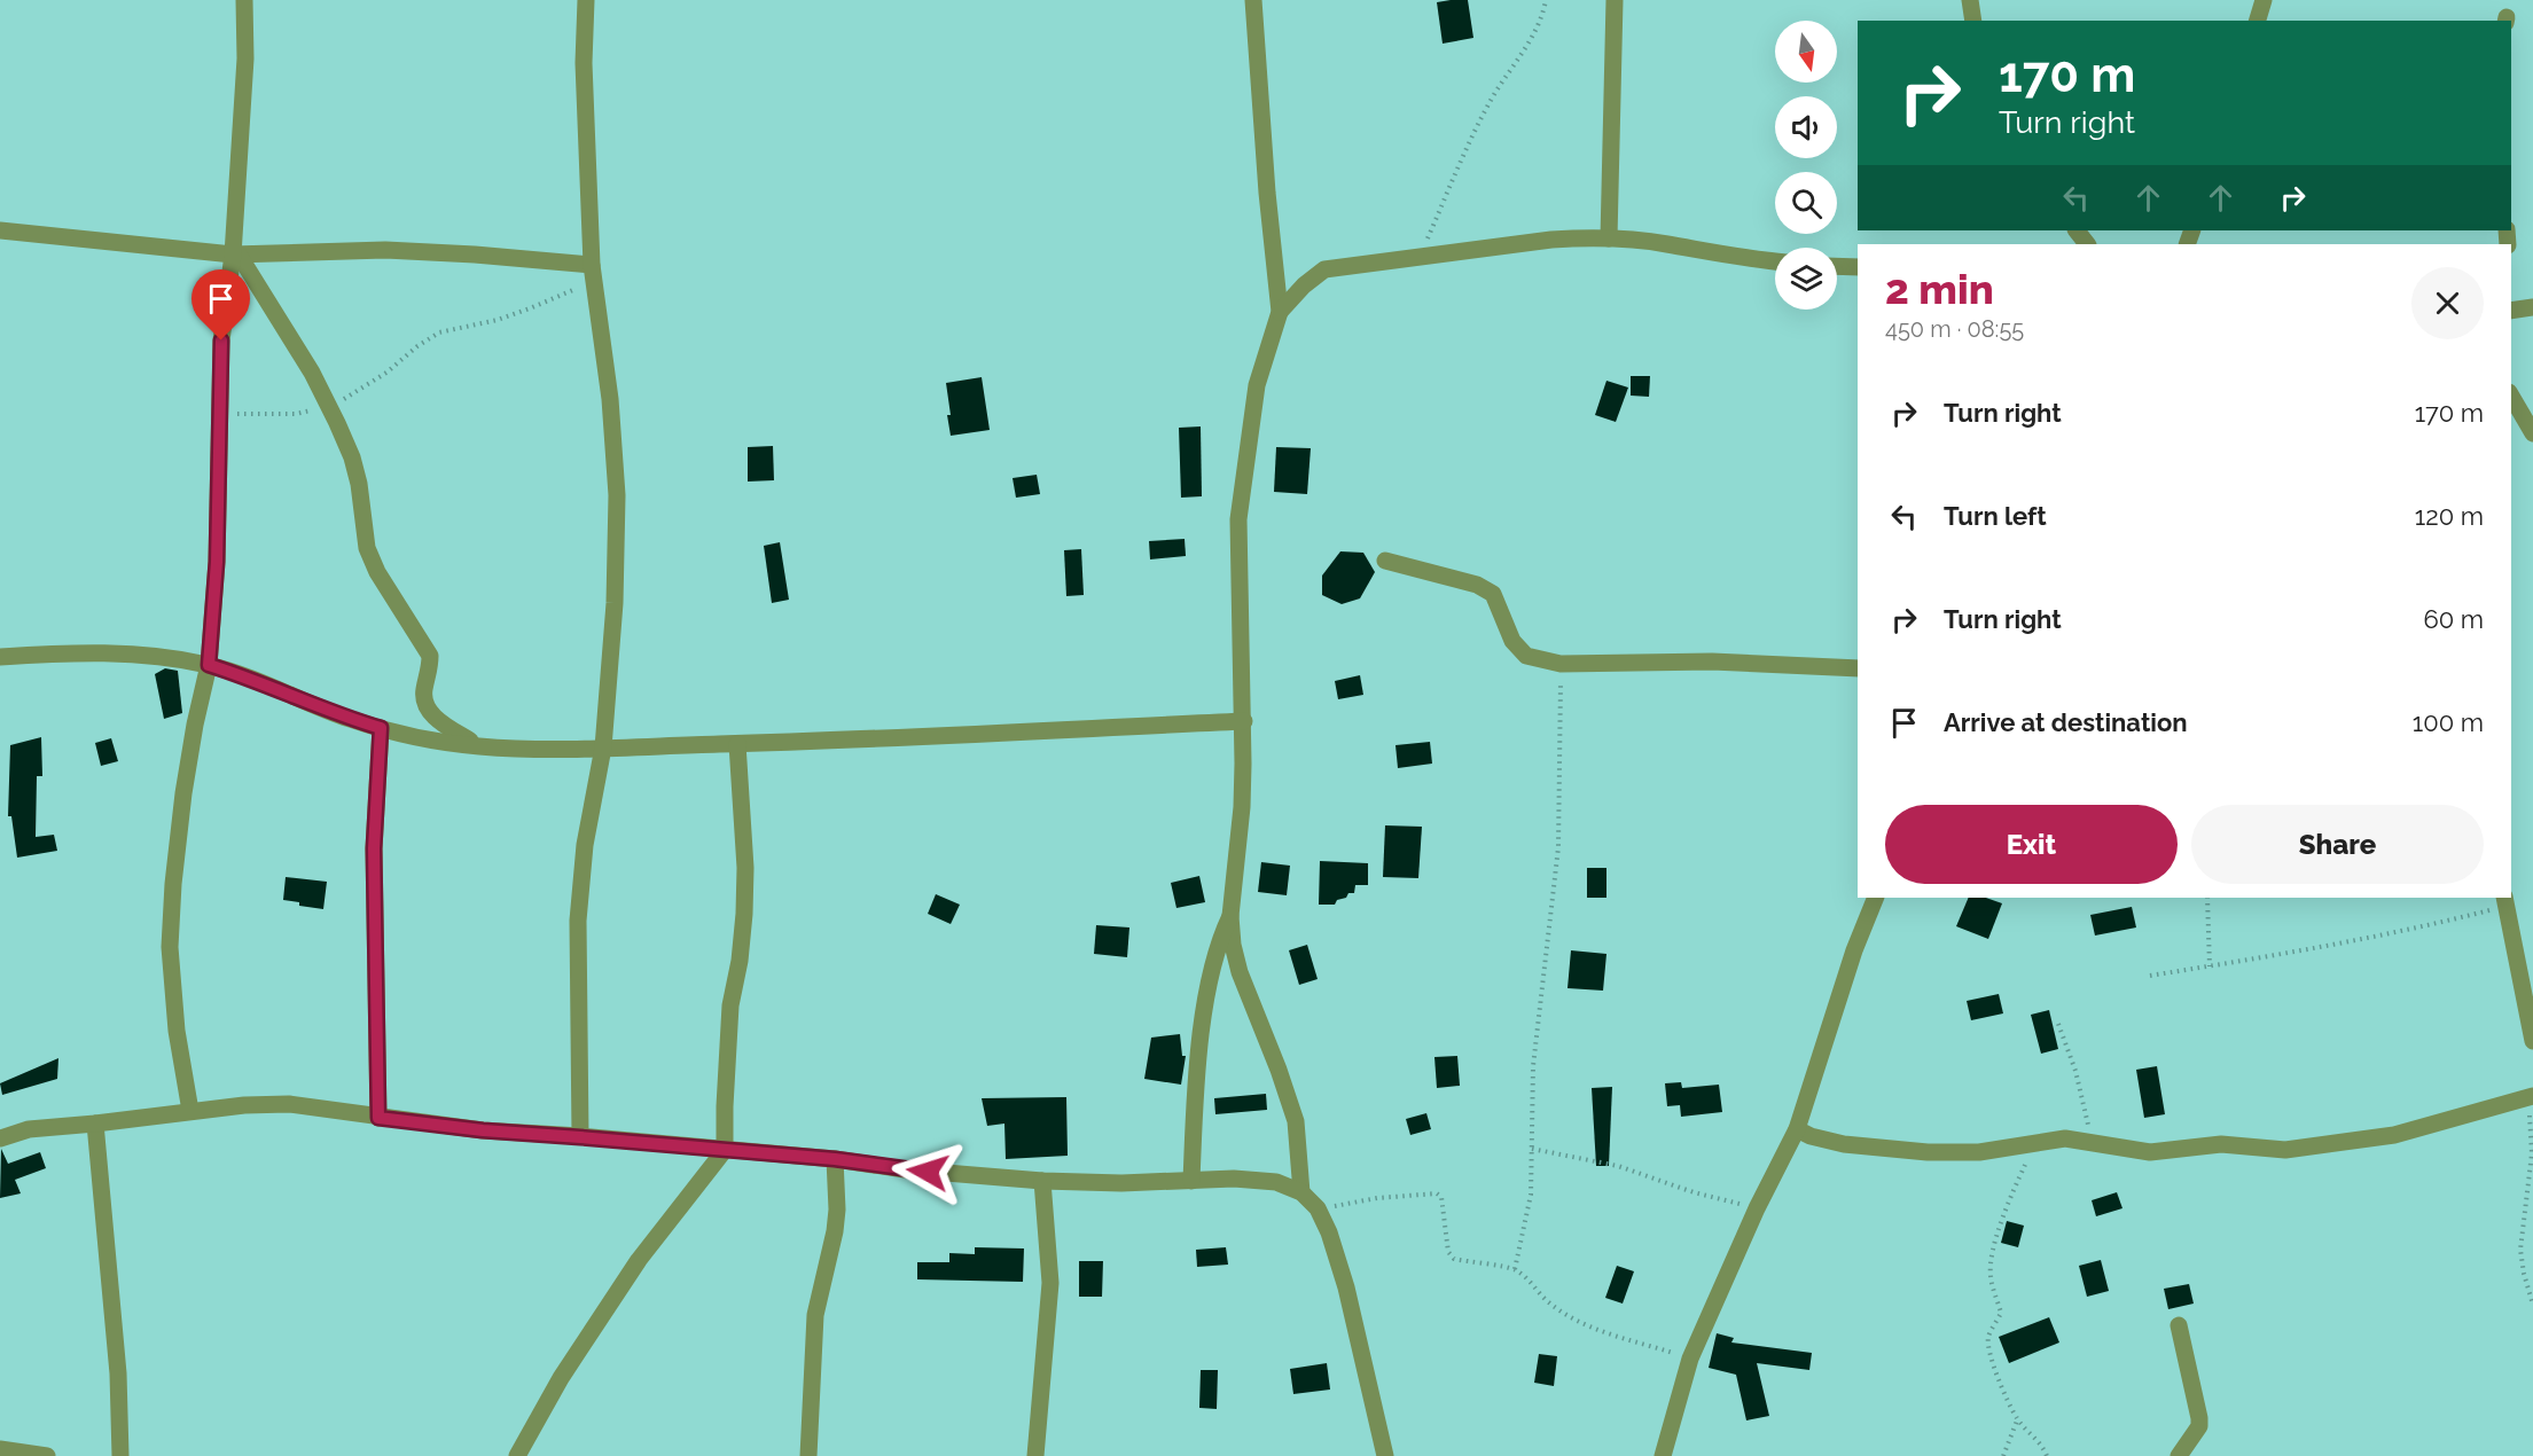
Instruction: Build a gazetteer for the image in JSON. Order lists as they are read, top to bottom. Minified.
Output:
{"north":"bottom","page":{"turn":["170 m","Turn right"],"heading":["2 min","450 m · 08:55"],"list":[{"name":"Turn right","value":"170 m"},{"name":"Turn left","value":"120 m"},{"name":"Turn right","value":"60 m"},{"name":"Arrive at destination","value":"100 m"}],"buttons":["Exit","Share"]}}
